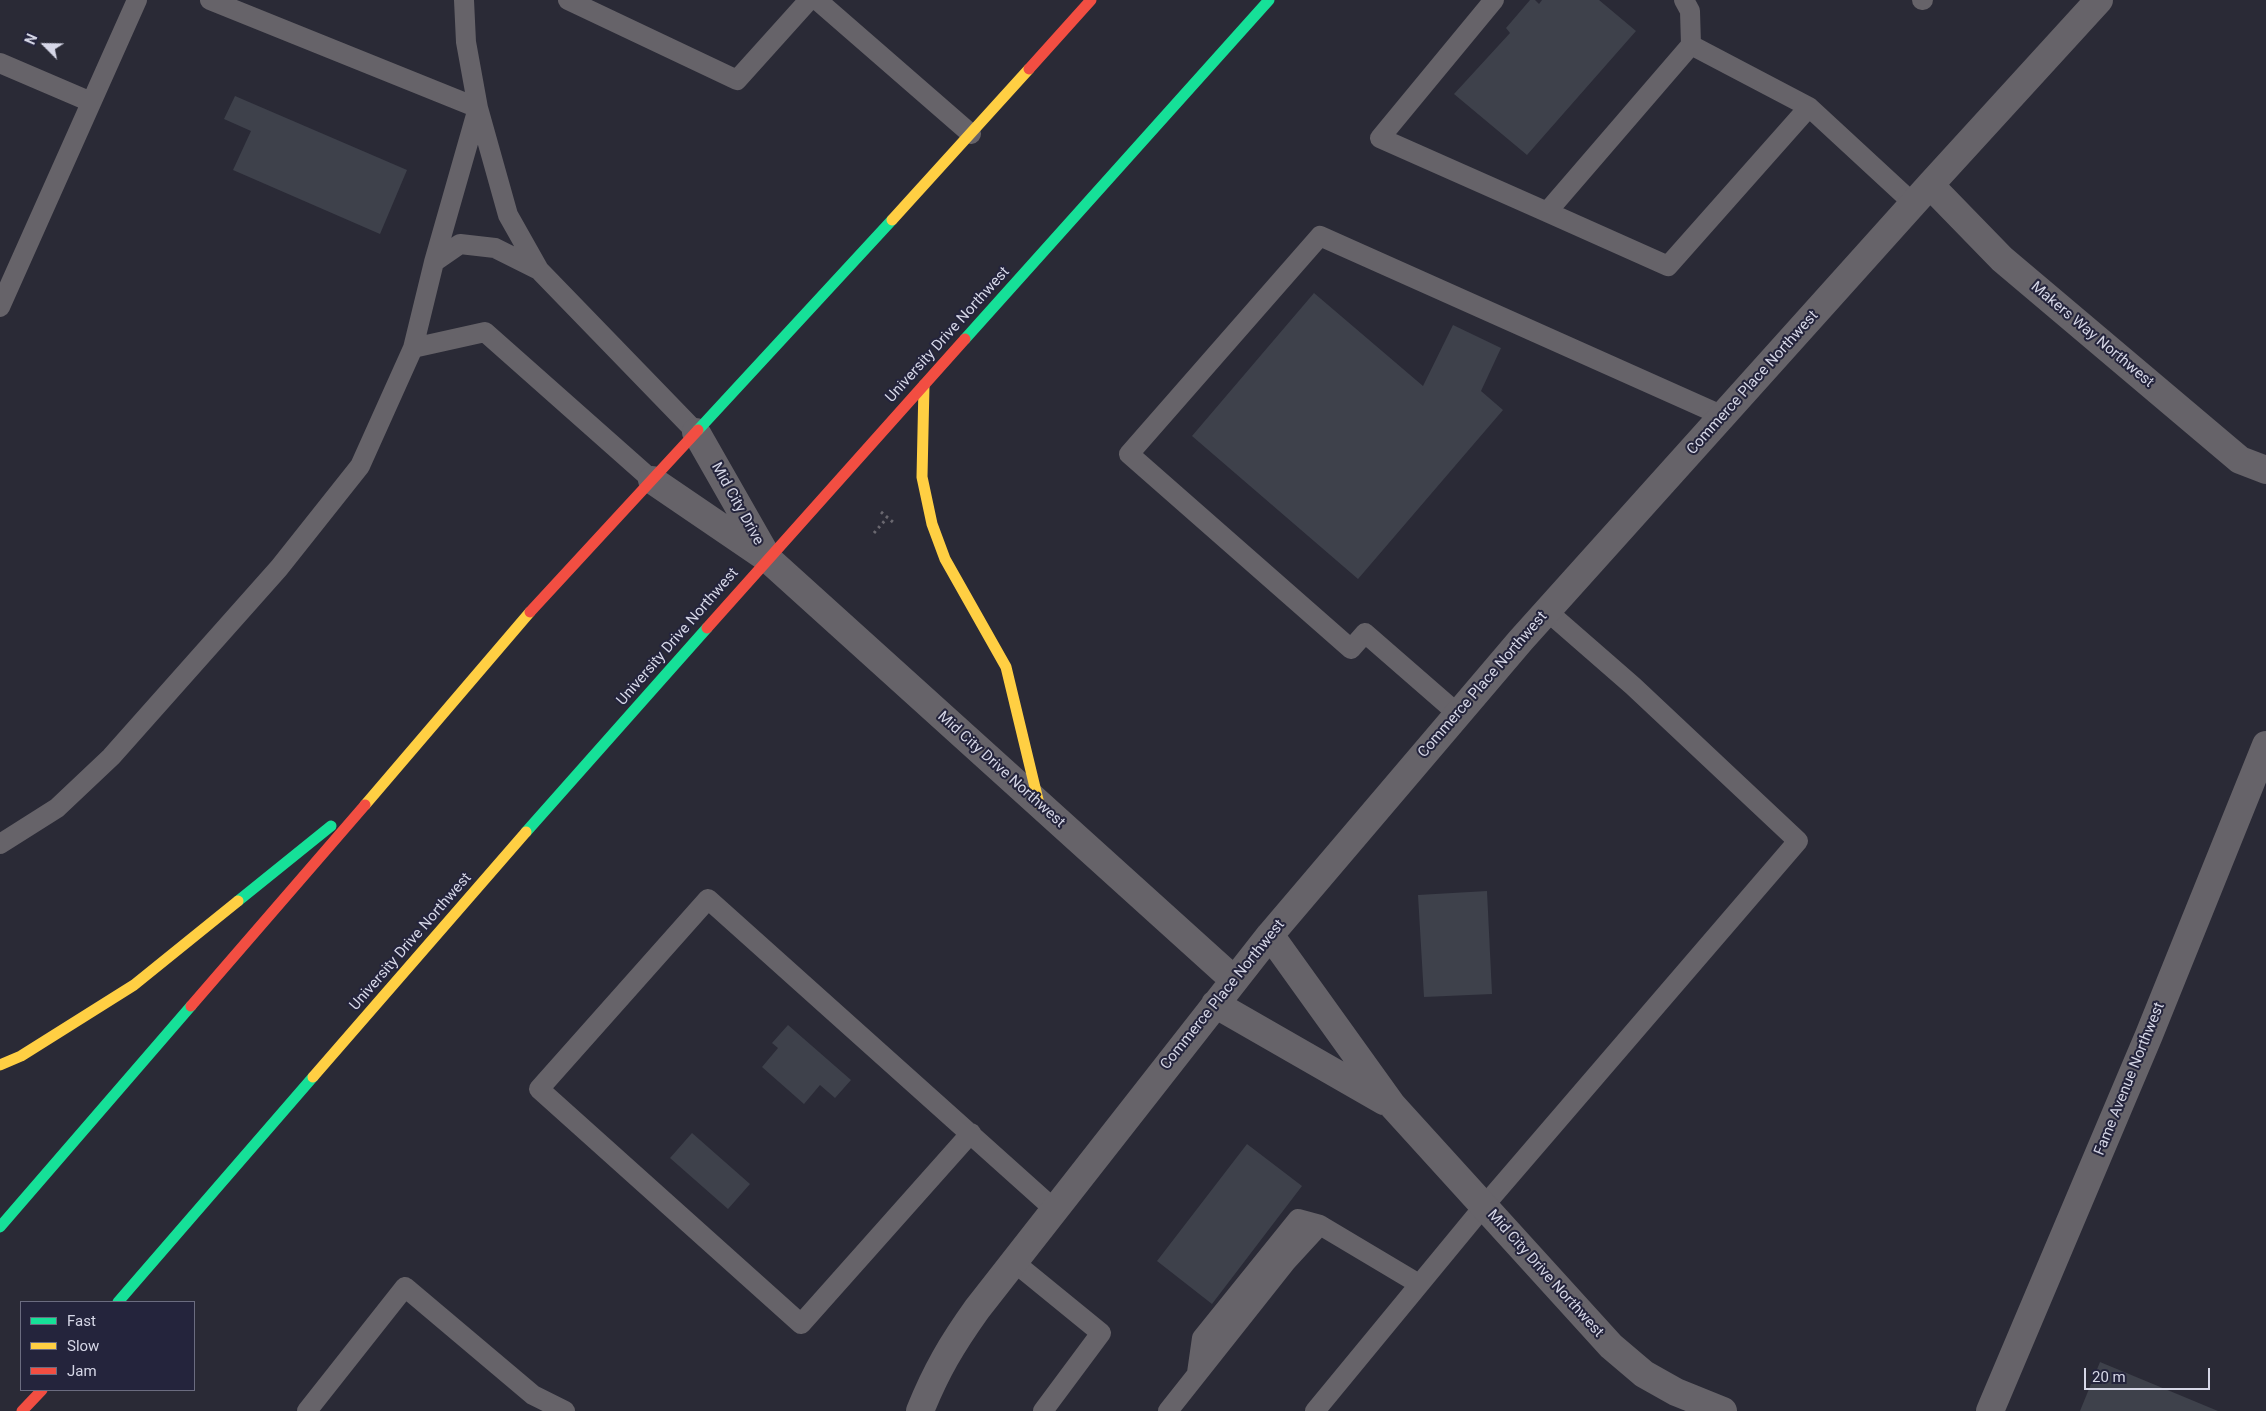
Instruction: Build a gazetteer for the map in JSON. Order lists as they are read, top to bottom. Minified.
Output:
{"streets":{"highway":["University Drive Northwest"],"street":["Makers Way Northwest","Commerce Place Northwest","Mid City Drive","Mid City Drive Northwest","Fame Avenue Northwest"]},"crossings":[["University Drive Northwest","Mid City Drive"],["University Drive Northwest","Mid City Drive Northwest"],["Makers Way Northwest","Commerce Place Northwest"],["Commerce Place Northwest","Mid City Drive Northwest"],["Mid City Drive","Mid City Drive Northwest"]],"legend":["Fast","Slow","Jam"],"scale_bar":"20 m","north":"top left"}
